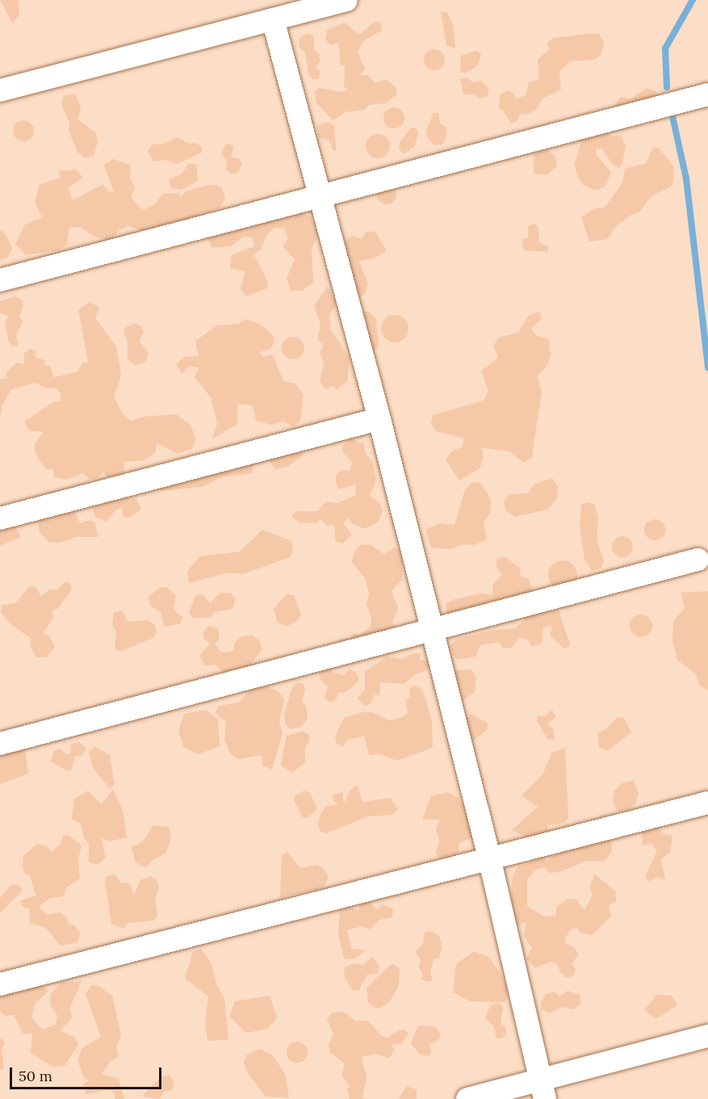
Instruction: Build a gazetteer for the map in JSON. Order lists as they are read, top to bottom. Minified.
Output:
{"scale_bar":"50 m"}
